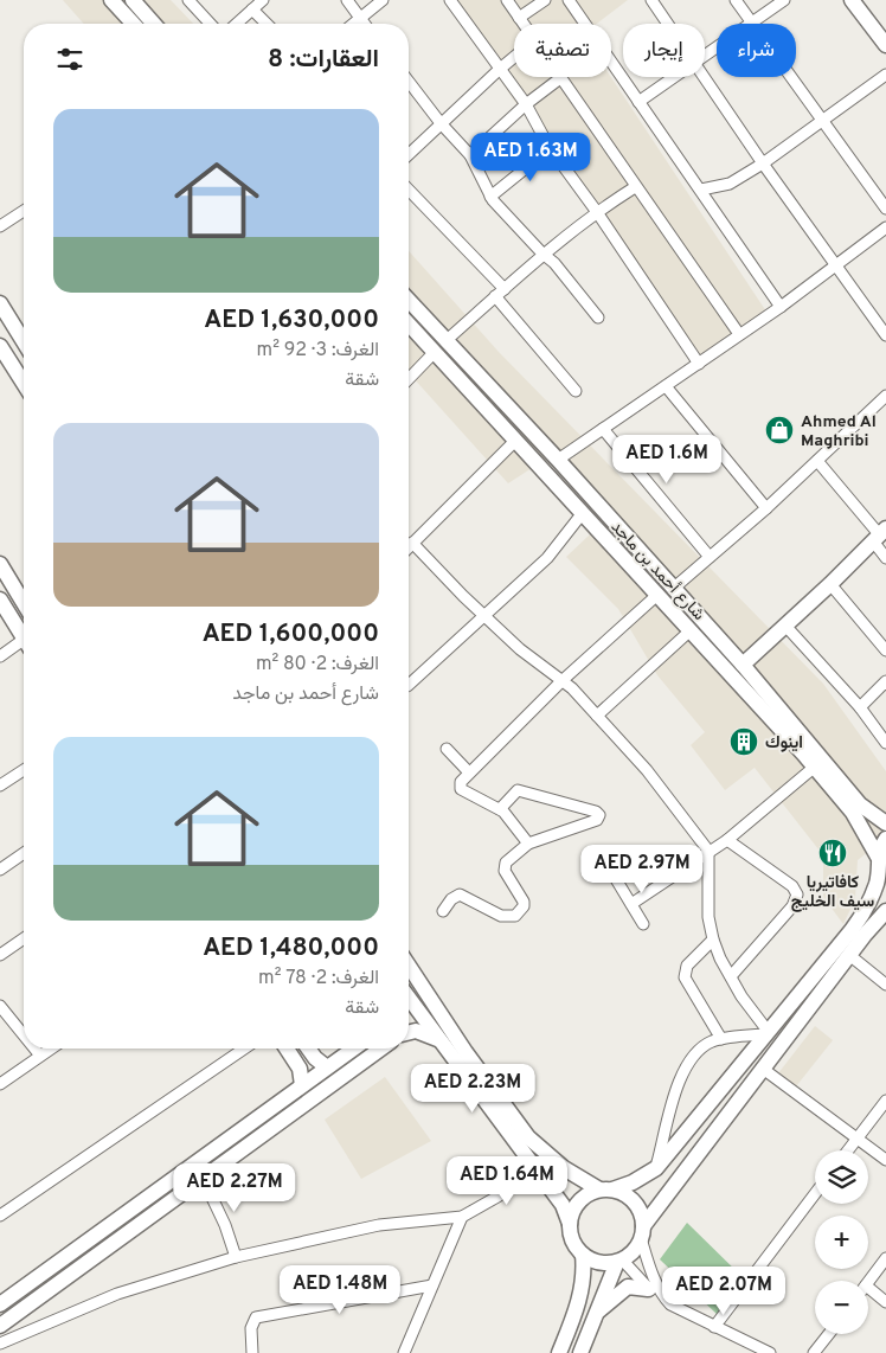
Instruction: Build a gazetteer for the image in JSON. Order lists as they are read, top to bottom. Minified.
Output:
{"streets":{"street":["شارع أحمد بن ماجد"]},"places":{"shop":["Ahmed Al Maghribi"],"building":["اينوك"],"restaurant":["كافاتيريا سيف الخليج"]},"page":{"chip":["شراء","إيجار","تصفية"],"heading":"العقارات: 8","list":[{"name":"AED 1,630,000","note":"الغرف: 3 · 92 m² · شقة"},{"name":"AED 1,600,000","note":"الغرف: 2 · 80 m² · شارع أحمد بن ماجد"},{"name":"AED 1,480,000","note":"الغرف: 2 · 78 m² · شقة"}],"price":["AED 1.63M","AED 1.6M","AED 2.97M","AED 2.23M","AED 1.64M","AED 2.27M","AED 1.48M","AED 2.07M"],"map_buttons":["+","−"]}}
